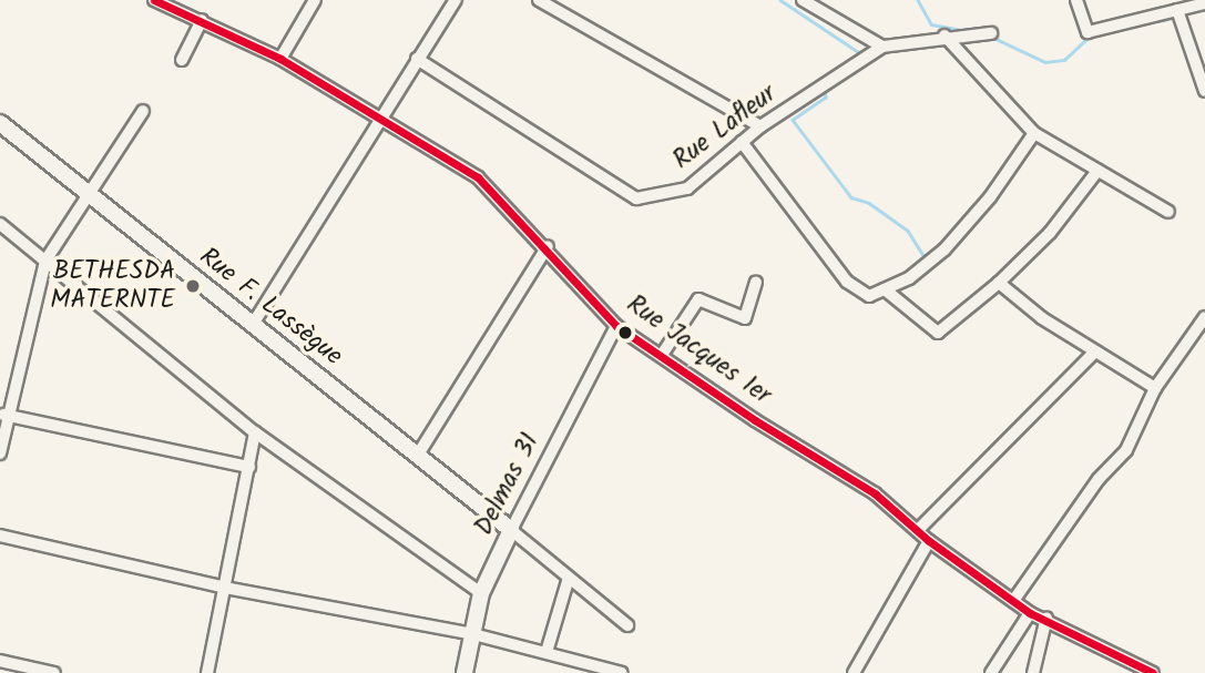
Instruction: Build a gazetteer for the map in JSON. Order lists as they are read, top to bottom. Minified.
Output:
{"streets":{"street":["Rue Lafleur","Rue F. Lassègue","Rue Jacques 1er","Delmas 31"]},"crossings":[["Rue F. Lassègue","Delmas 31"],["Rue Jacques 1er","Delmas 31"]],"places":["BETHESDA MATERNTE"]}
